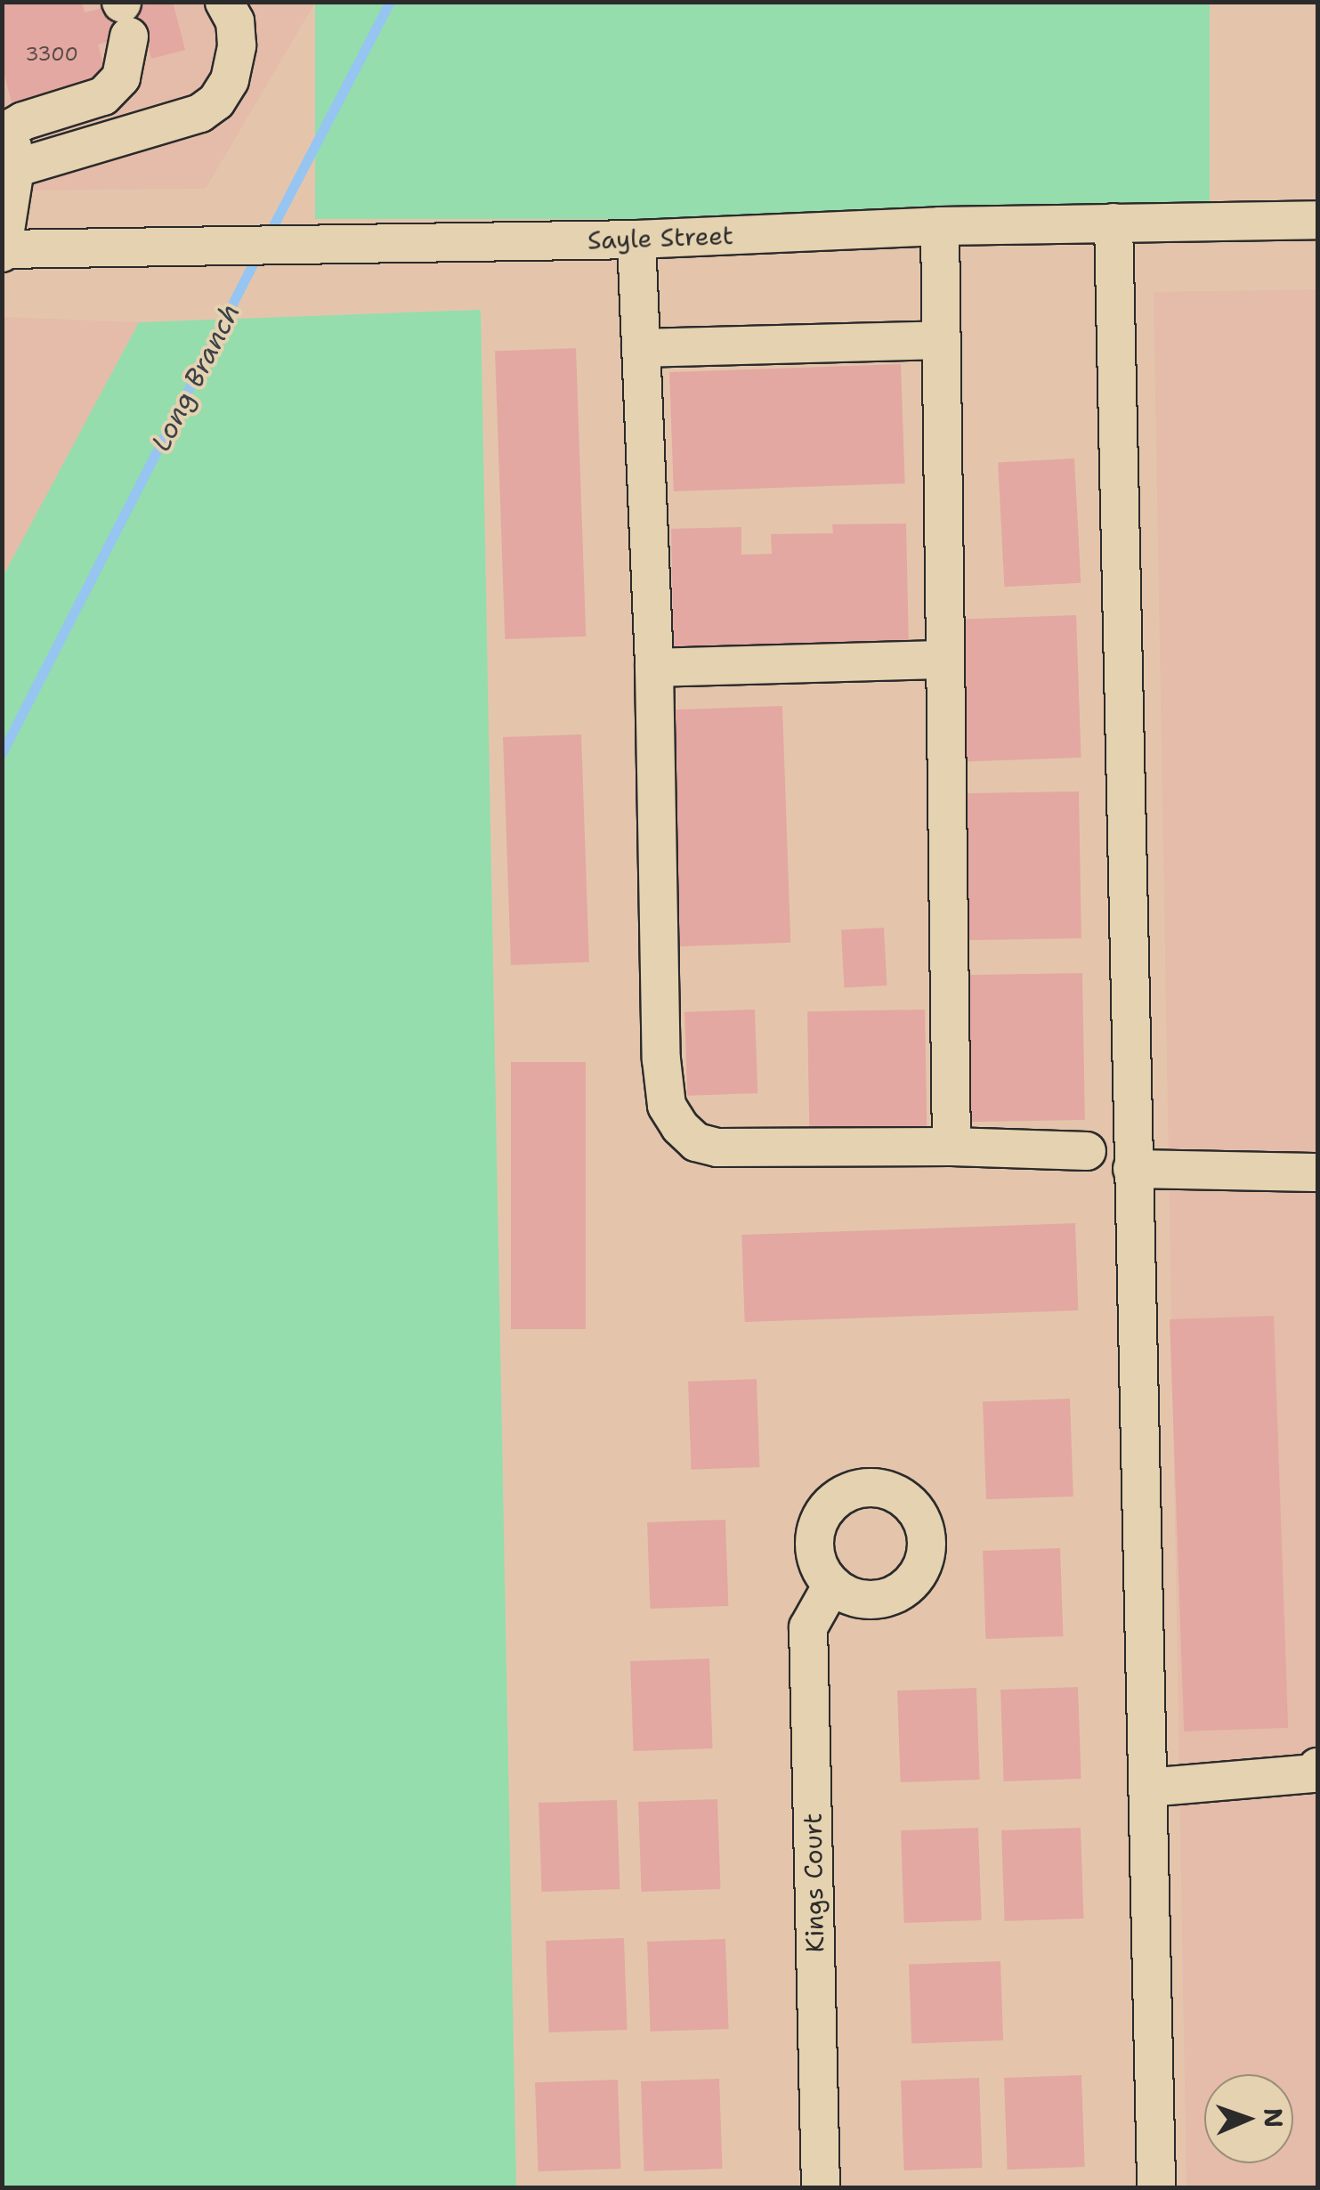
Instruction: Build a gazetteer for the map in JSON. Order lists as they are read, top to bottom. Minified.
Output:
{"streets":{"street":["Sayle Street","Kings Court"]},"water":["Long Branch"],"house_numbers":["3300"],"north":"right"}
